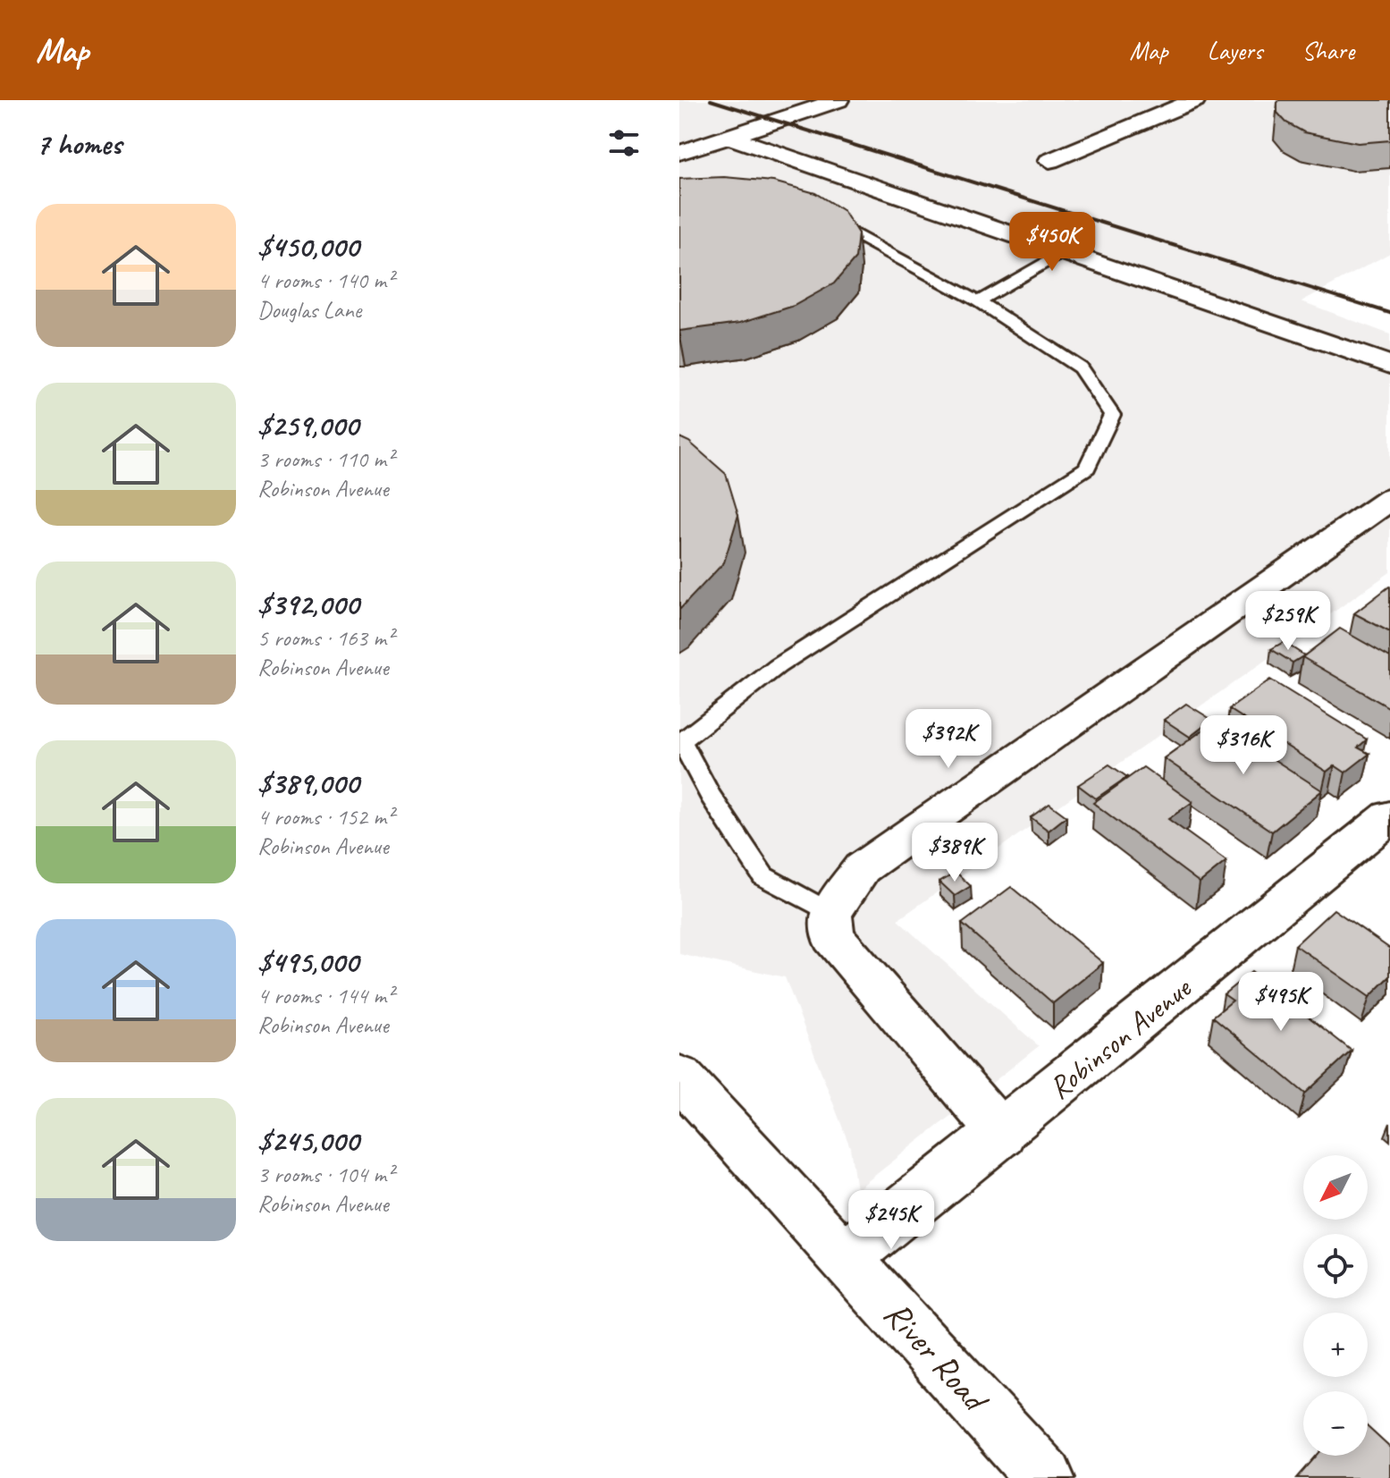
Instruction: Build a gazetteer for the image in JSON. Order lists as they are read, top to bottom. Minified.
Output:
{"streets":{"street":["Robinson Avenue","River Road"]},"crossings":[["Robinson Avenue","River Road"]],"north":"bottom left","page":{"header":"Map","nav":["Map","Layers","Share"],"heading":"7 homes","list":[{"name":"$450,000","note":"4 rooms · 140 m² · Douglas Lane"},{"name":"$259,000","note":"3 rooms · 110 m² · Robinson Avenue"},{"name":"$392,000","note":"5 rooms · 163 m² · Robinson Avenue"},{"name":"$389,000","note":"4 rooms · 152 m² · Robinson Avenue"},{"name":"$495,000","note":"4 rooms · 144 m² · Robinson Avenue"},{"name":"$245,000","note":"3 rooms · 104 m² · Robinson Avenue"}],"price":["$450K","$259K","$392K","$316K","$389K","$495K","$245K"],"map_buttons":["+","−"]}}
